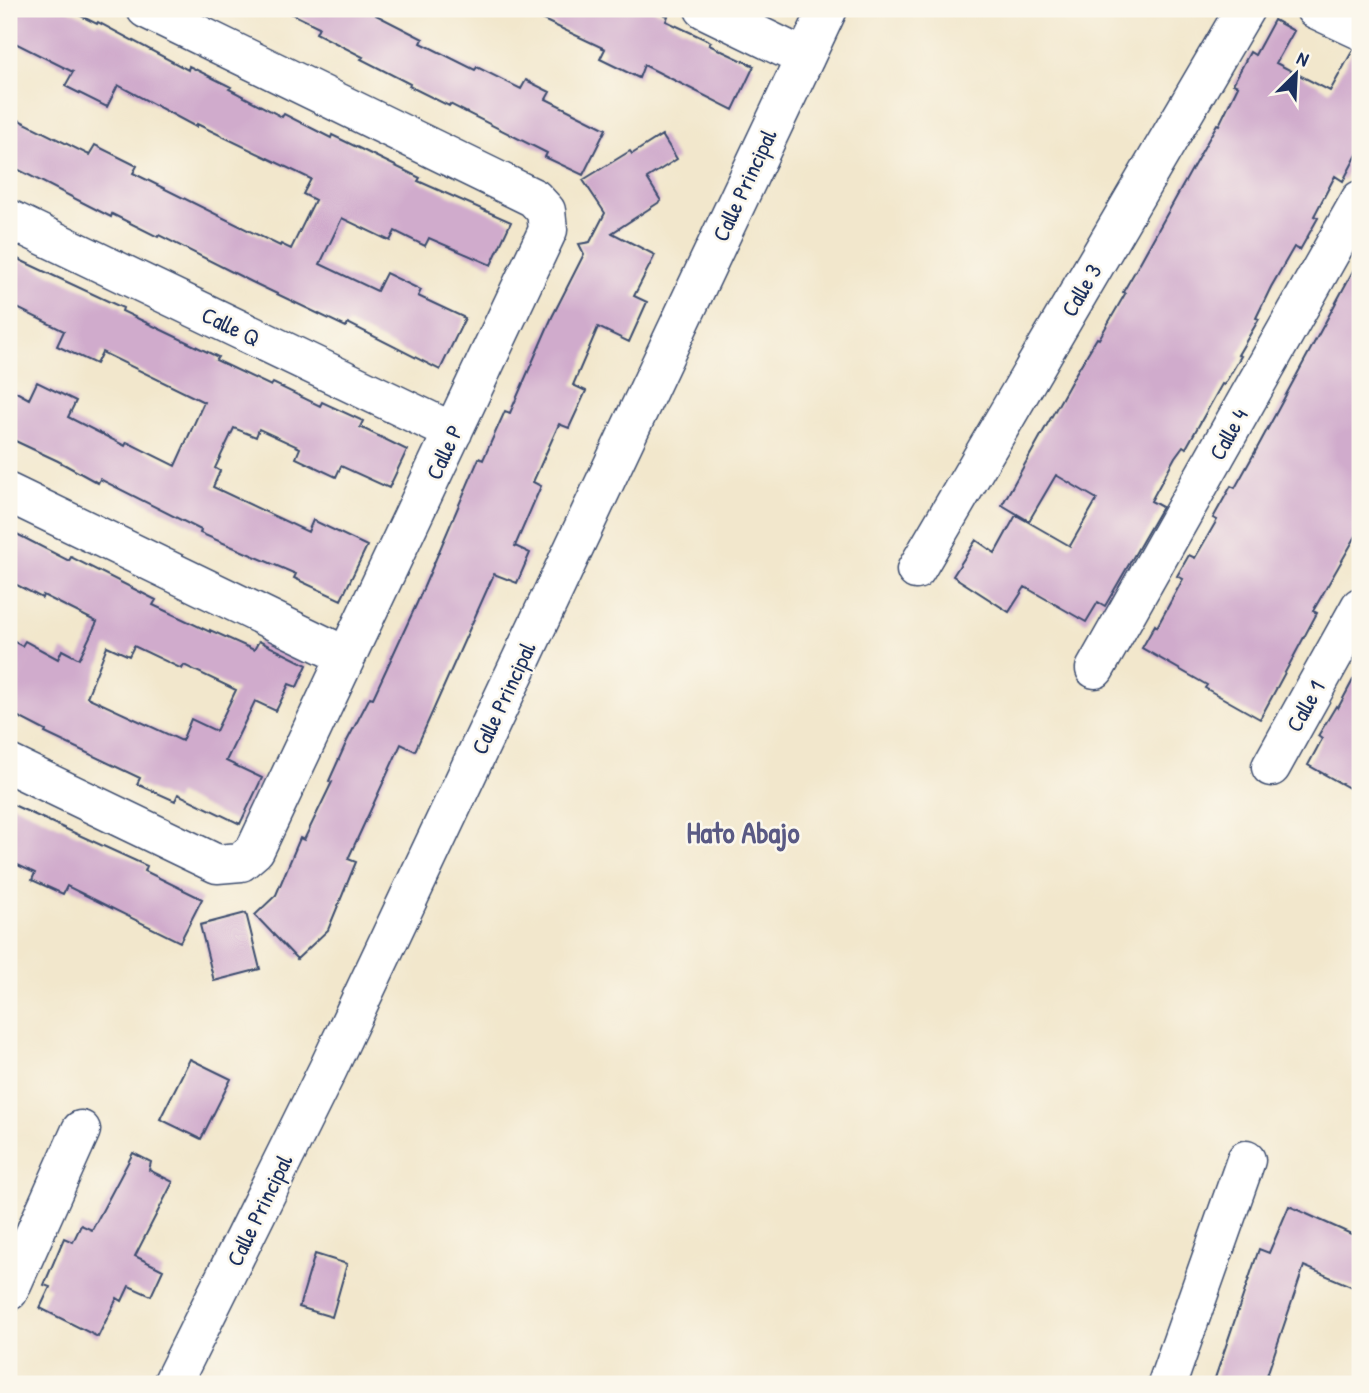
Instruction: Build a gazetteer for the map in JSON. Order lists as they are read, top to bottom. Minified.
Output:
{"streets":{"street":["Calle Principal","Calle 3","Calle Q","Calle 4","Calle P","Calle 1"]},"crossings":[["Calle Q","Calle P"]],"districts":["Hato Abajo"],"north":"top right"}
